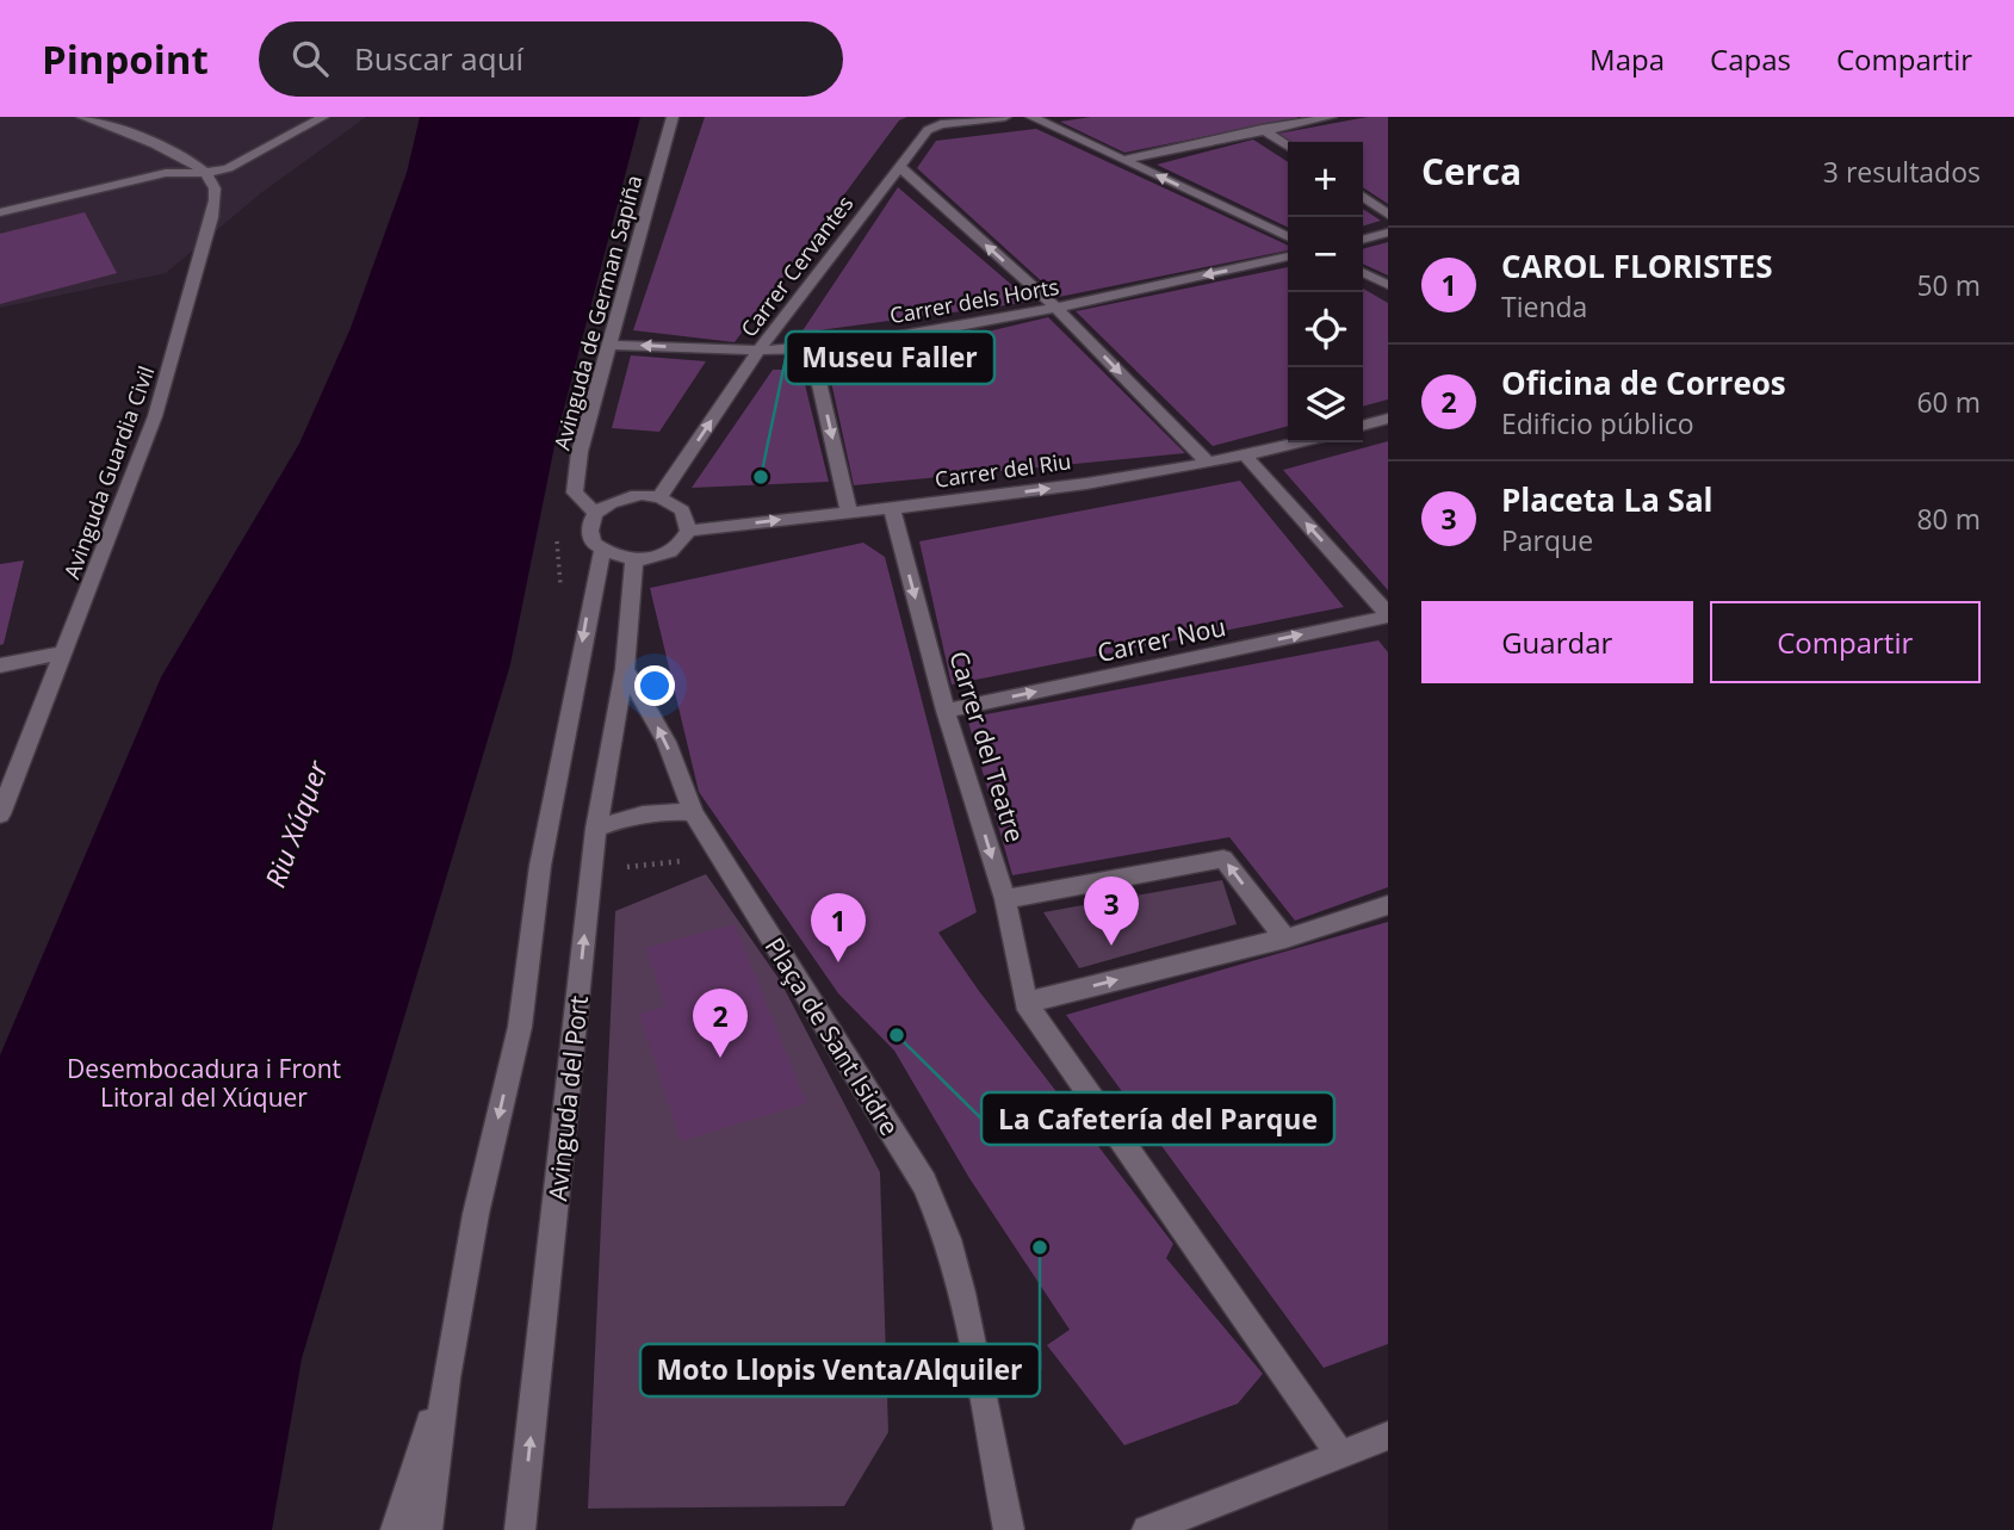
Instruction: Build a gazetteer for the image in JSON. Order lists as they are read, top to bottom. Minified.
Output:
{"streets":{"street":["Carrer Cervantes","Carrer dels Horts","Avinguda de German Sapiña","Carrer del Riu","Avinguda Guardia Civil","Carrer Nou","Carrer del Teatre","Plaça de Sant Isidre","Avinguda del Port"]},"crossings":[["Carrer Cervantes","Carrer dels Horts"],["Carrer Cervantes","Avinguda de German Sapiña"],["Carrer Cervantes","Carrer del Riu"],["Carrer dels Horts","Avinguda de German Sapiña"],["Avinguda de German Sapiña","Carrer del Riu"],["Carrer del Riu","Carrer del Teatre"],["Carrer Nou","Carrer del Teatre"],["Plaça de Sant Isidre","Avinguda del Port"]],"one_way":["Carrer del Riu","Carrer Nou","Carrer del Teatre"],"water":["Riu Xúquer"],"parks":["Desembocadura i Front Litoral del Xúquer"],"places":["Museu Faller","La Cafetería del Parque","Moto Llopis Venta/Alquiler"],"page":{"header":"Pinpoint","search":"Buscar aquí","nav":["Mapa","Capas","Compartir"],"heading":["Cerca","3 resultados"],"map_buttons":["+","−"],"list":[{"mark":"1","name":"CAROL FLORISTES","note":"Tienda","value":"50 m"},{"mark":"2","name":"Oficina de Correos","note":"Edificio público","value":"60 m"},{"mark":"3","name":"Placeta La Sal","note":"Parque","value":"80 m"}],"buttons":["Guardar","Compartir"],"pins":["3","1","2"]}}
